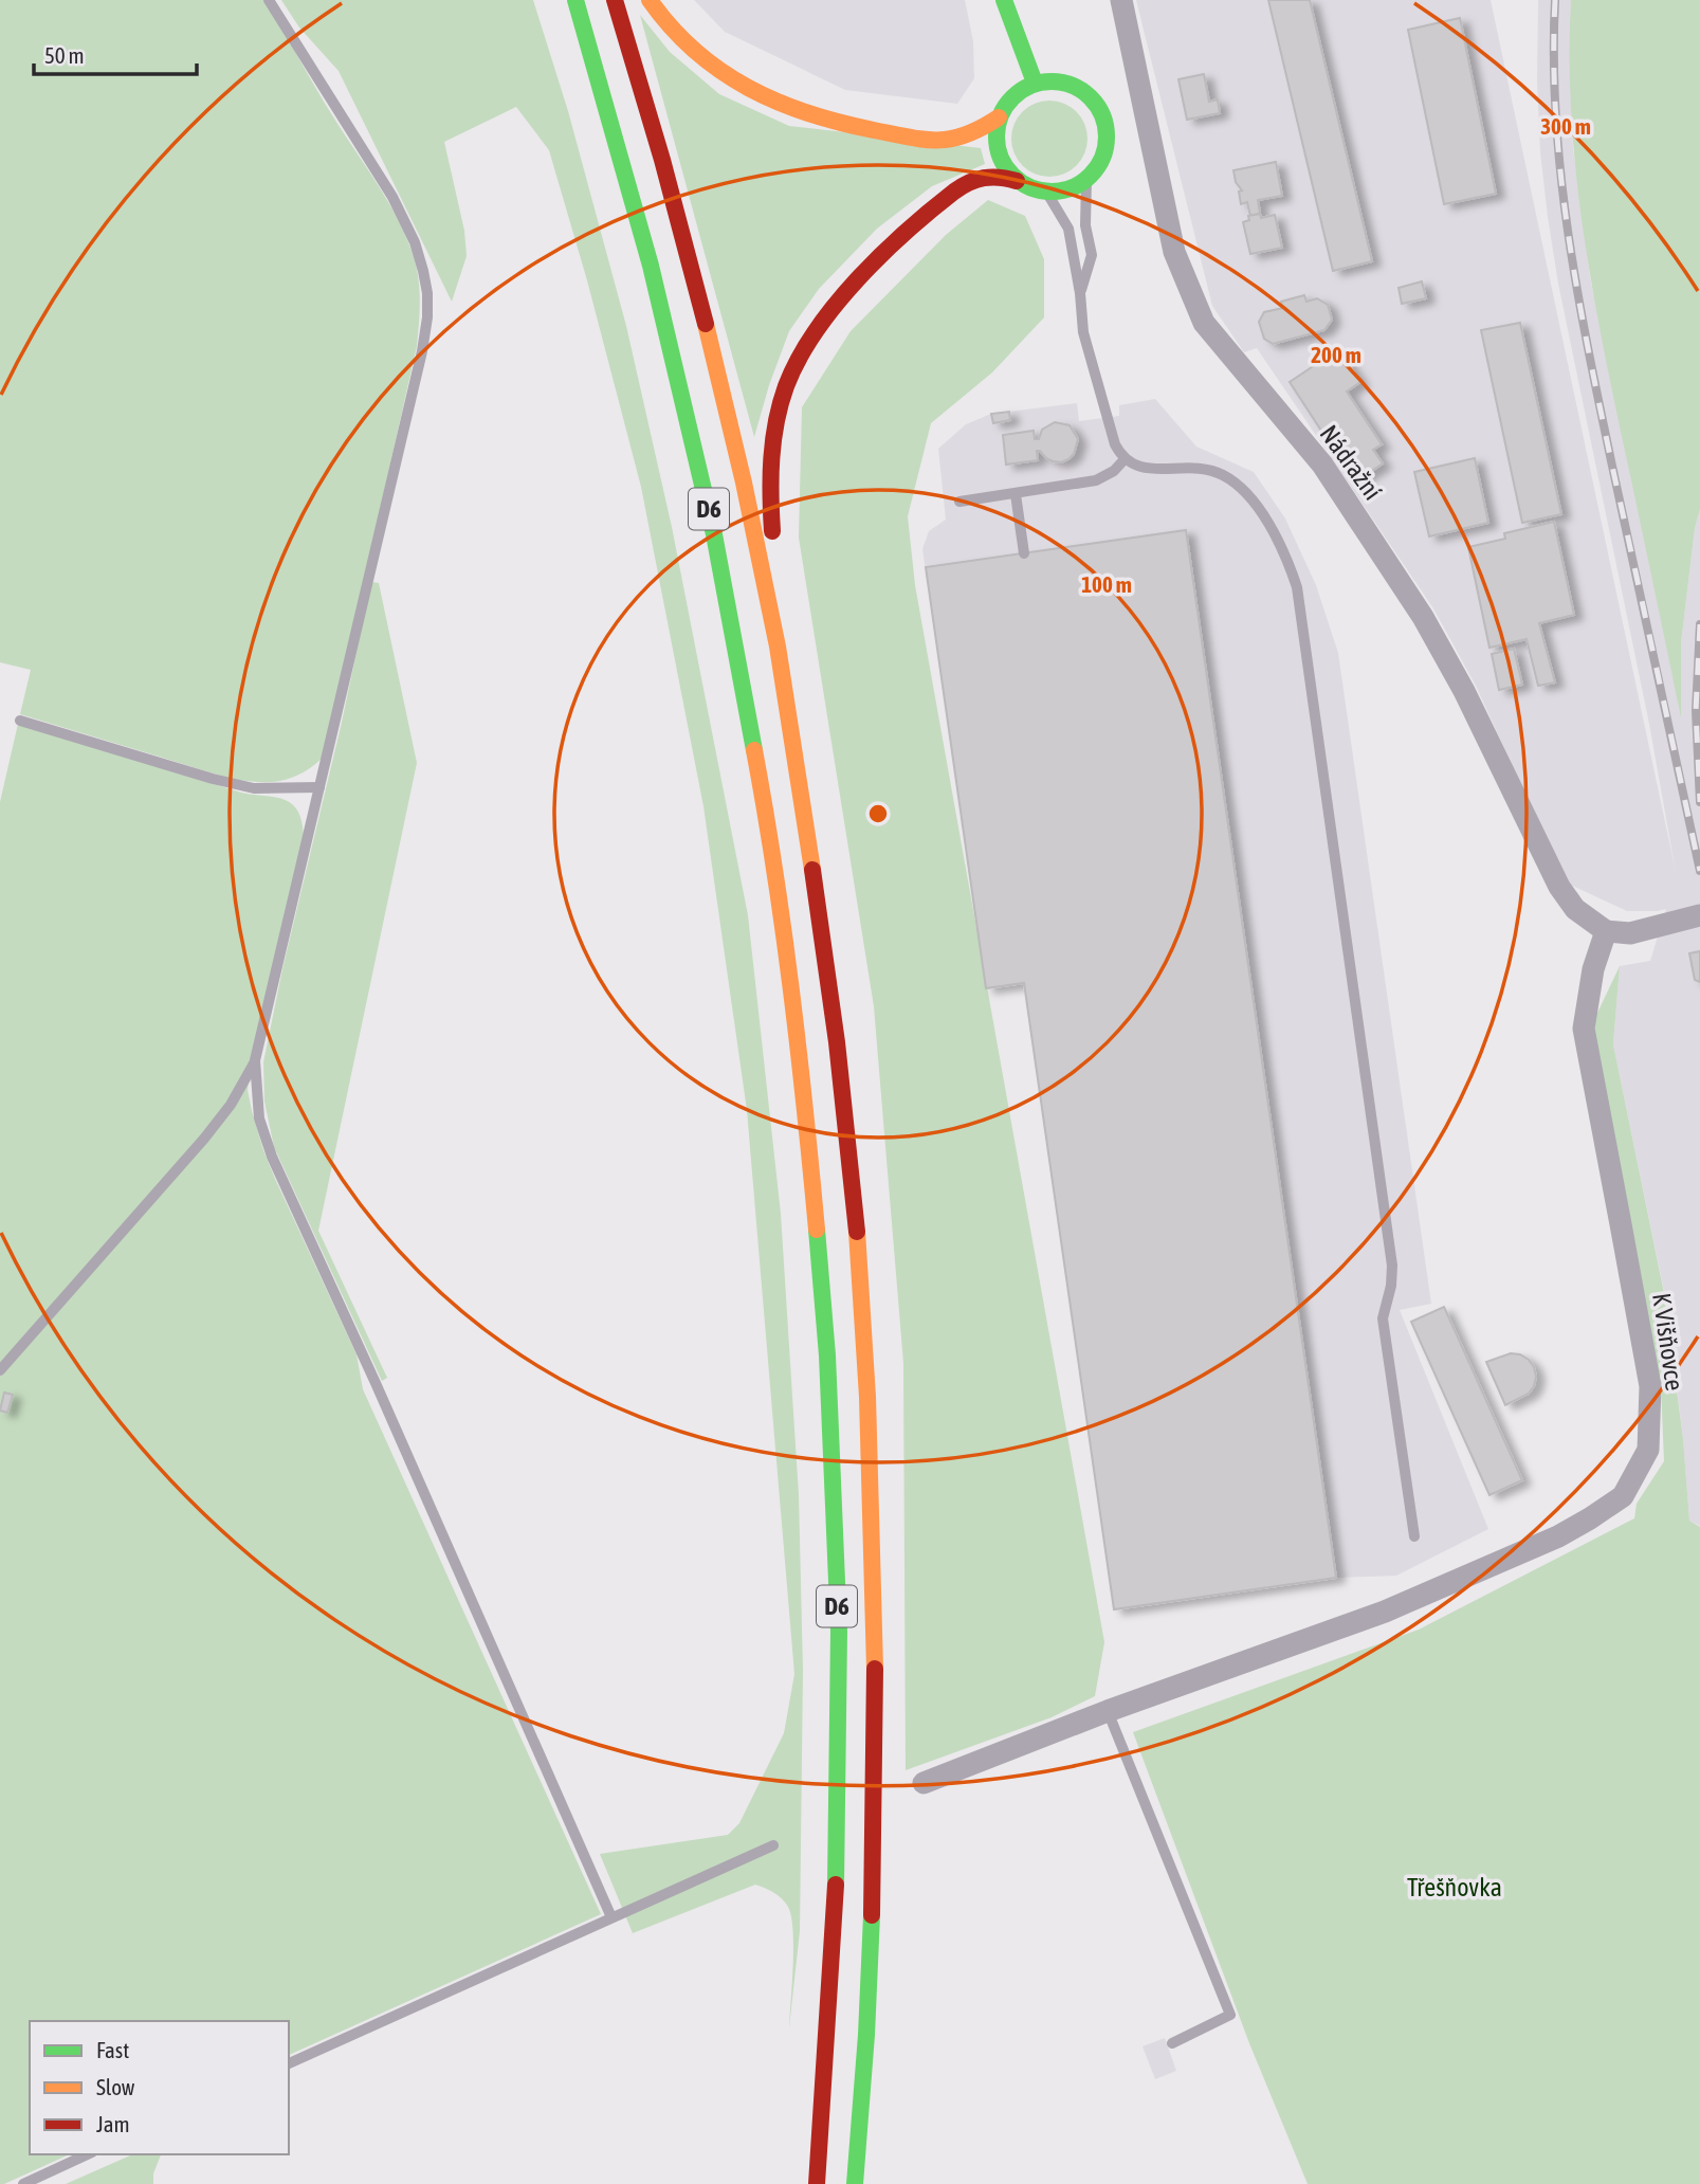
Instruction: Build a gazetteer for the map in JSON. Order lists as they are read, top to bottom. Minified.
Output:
{"streets":{"main road":["D6"],"street":["Nádražní","K Višňovce"]},"crossings":[["Nádražní","K Višňovce"]],"parks":["Třešňovka"],"legend":["Fast","Slow","Jam"],"scale_bar":"50 m","rings":["300 m","200 m","100 m"]}
